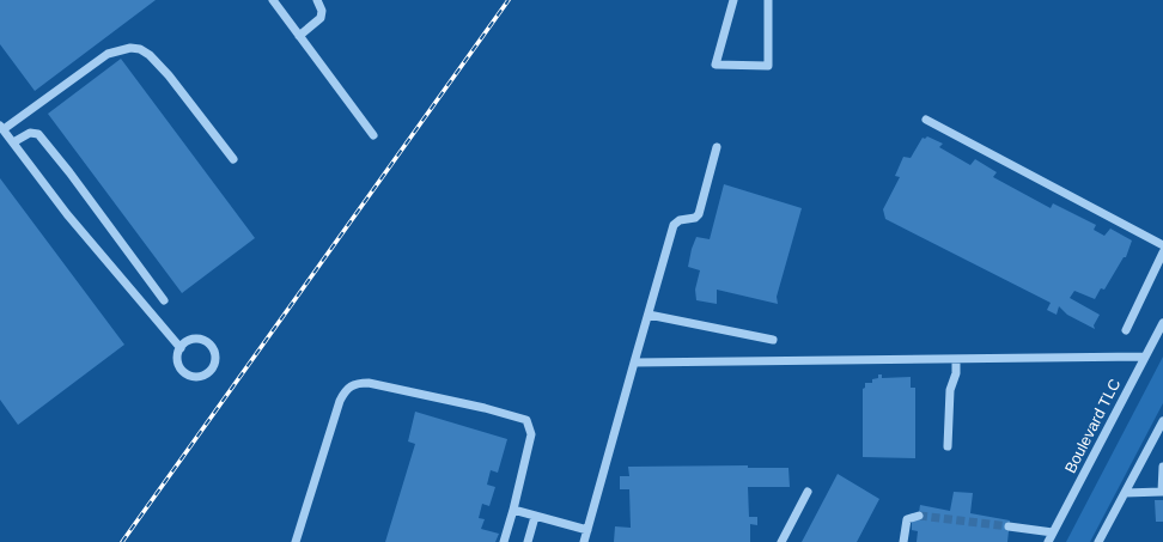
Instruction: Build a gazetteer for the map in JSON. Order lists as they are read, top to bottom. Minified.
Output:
{"streets":{"street":["Boulevard TLC"]}}
